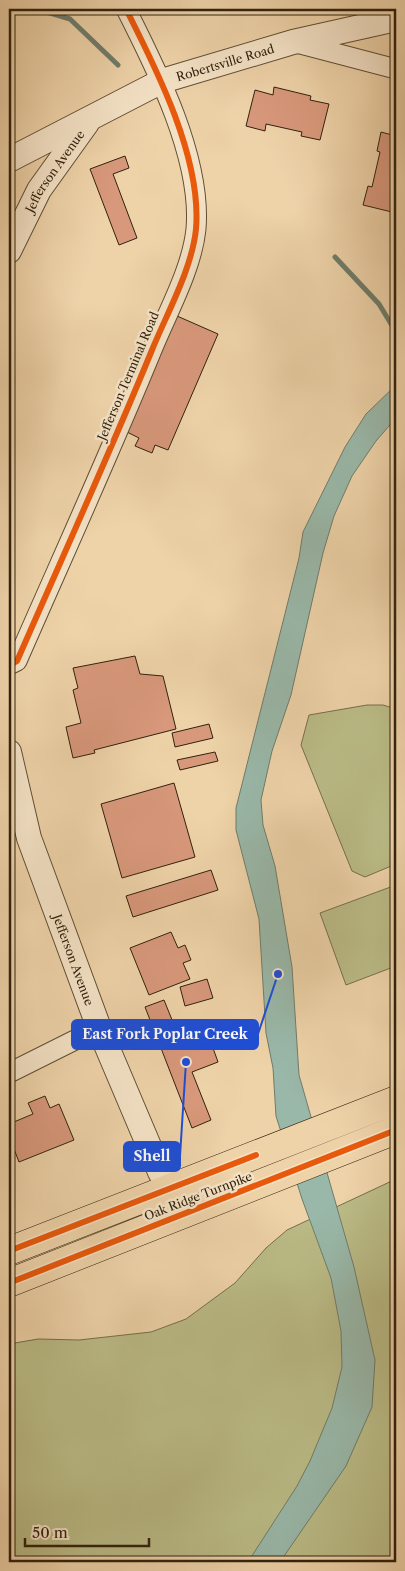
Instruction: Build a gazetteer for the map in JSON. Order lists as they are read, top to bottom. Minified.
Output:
{"streets":{"highway":["Oak Ridge Turnpike"],"street":["Robertsville Road","Jefferson Avenue","Jefferson Terminal Road"]},"crossings":[["Robertsville Road","Jefferson Avenue"],["Robertsville Road","Jefferson Terminal Road"],["Jefferson Avenue","Oak Ridge Turnpike"]],"places":["East Fork Poplar Creek","Shell"],"scale_bar":"50 m"}
